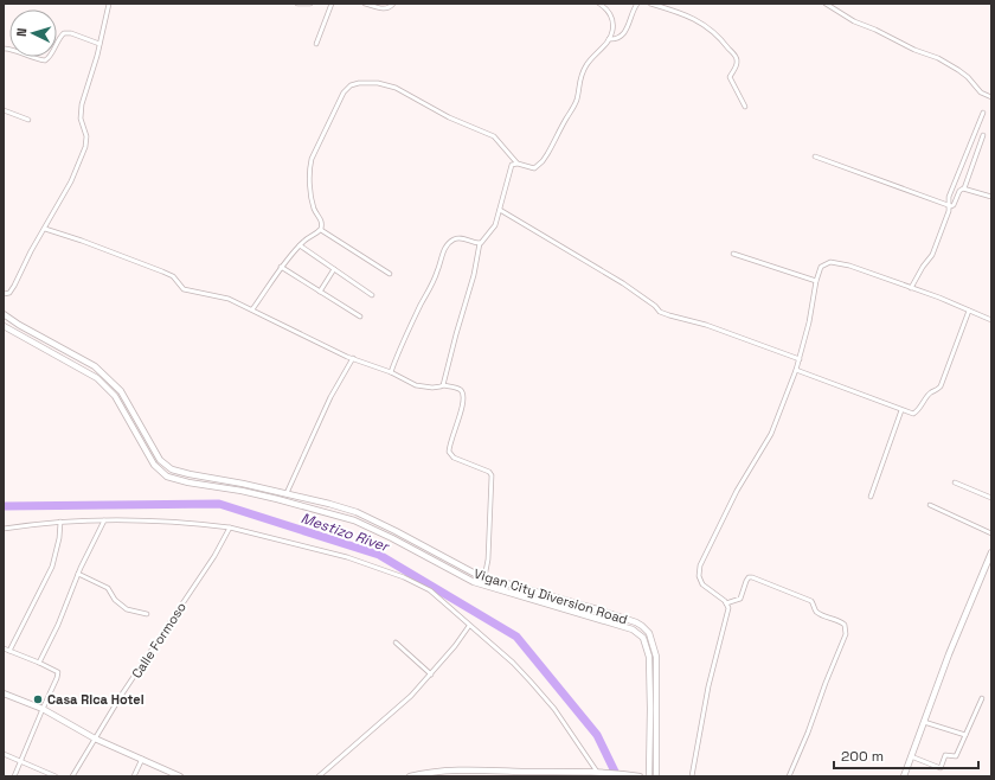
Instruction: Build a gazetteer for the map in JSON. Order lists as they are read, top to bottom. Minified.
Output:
{"streets":{"main road":["Vigan City Diversion Road"],"street":["Calle Formoso"]},"water":["Mestizo River"],"places":["Casa Rica Hotel"],"scale_bar":"200 m","north":"left"}
